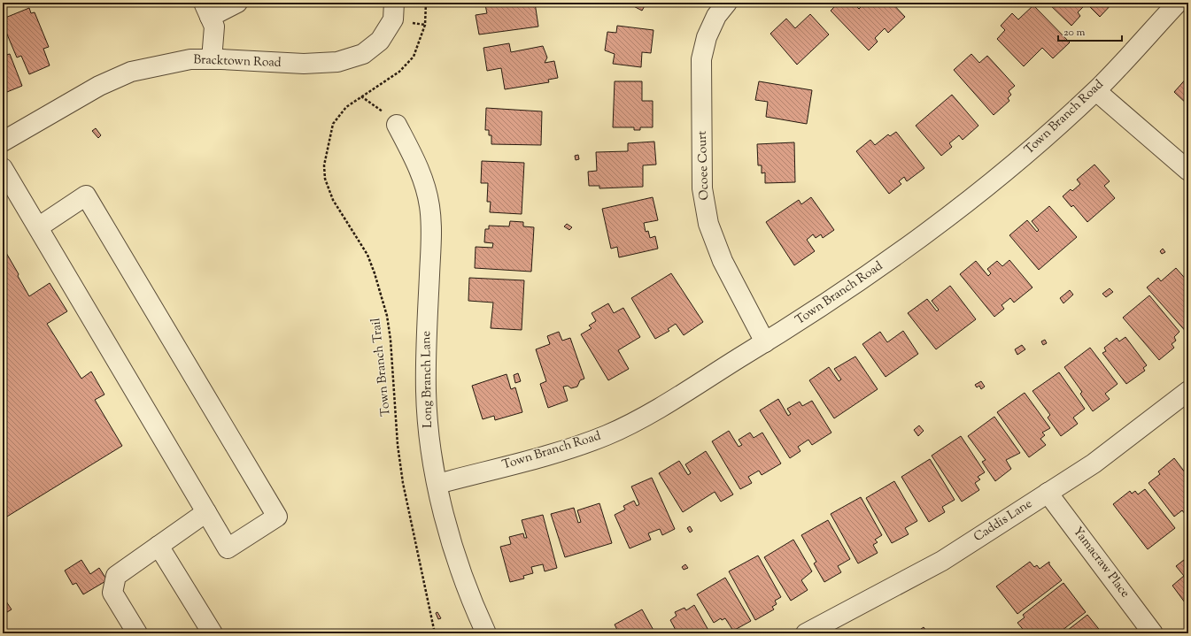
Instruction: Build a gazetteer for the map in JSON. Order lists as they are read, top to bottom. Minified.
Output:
{"streets":{"street":["Bracktown Road","Town Branch Road","Ocoee Court","Long Branch Lane","Caddis Lane","Yamacraw Place"],"path":["Town Branch Trail"]},"crossings":[["Town Branch Road","Ocoee Court"],["Town Branch Road","Long Branch Lane"],["Caddis Lane","Yamacraw Place"]],"scale_bar":"20 m"}
